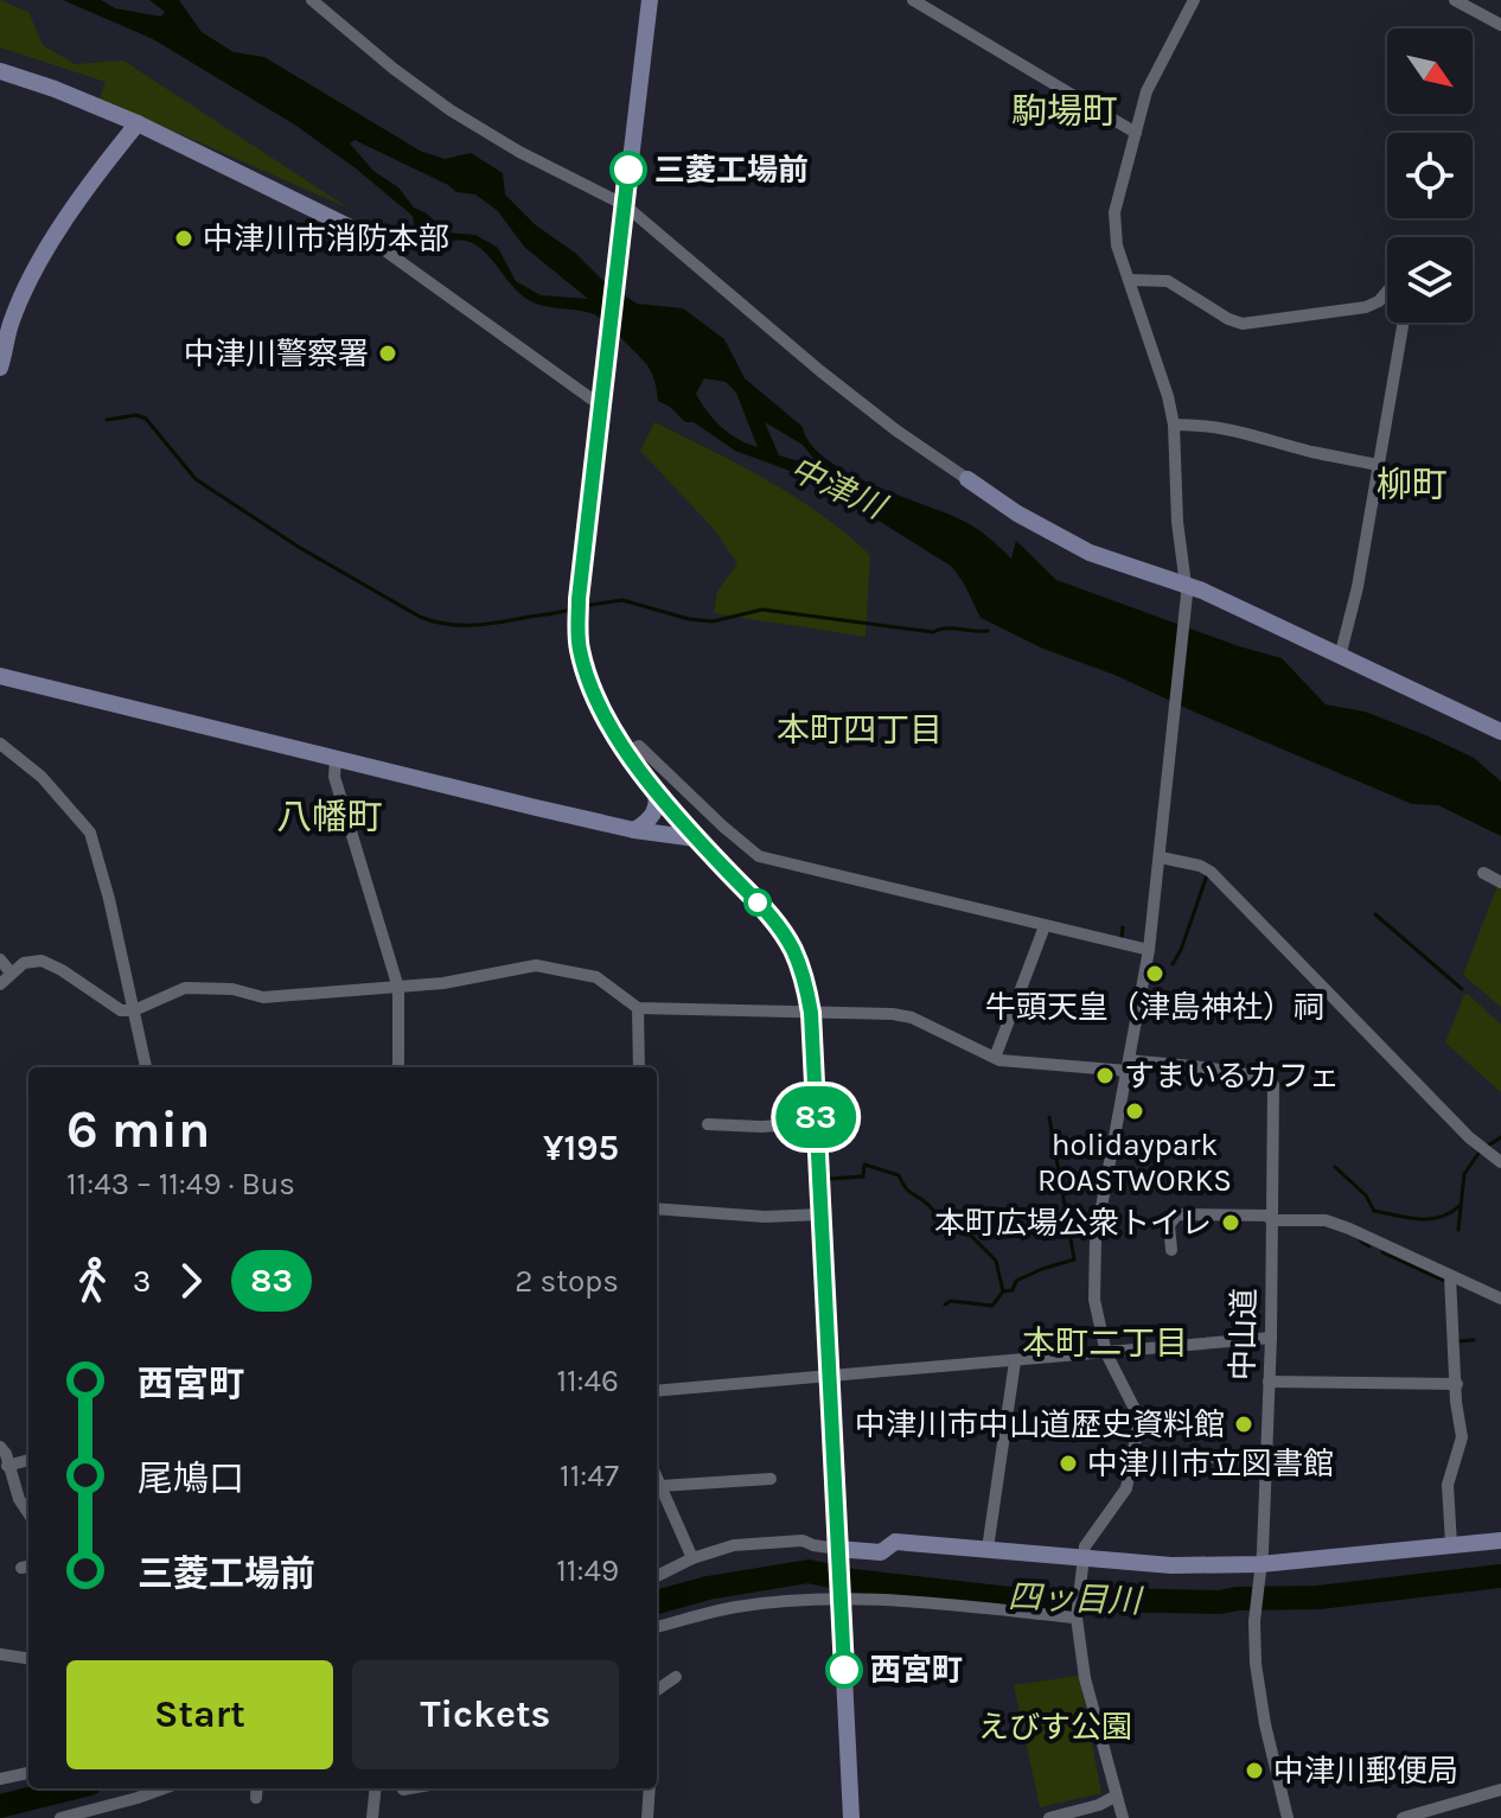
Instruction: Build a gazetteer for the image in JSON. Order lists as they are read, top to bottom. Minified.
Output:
{"streets":{"street":["中山道"]},"districts":["駒場町","柳町","本町四丁目","八幡町","本町二丁目"],"water":["中津川","四ッ目川"],"parks":["えびす公園"],"places":["三菱工場前","中津川市消防本部","中津川警察署","牛頭天皇（津島神社）祠","すまいるカフェ","holidaypark ROASTWORKS","本町広場公衆トイレ","中津川市中山道歴史資料館","中津川市立図書館","西宮町","中津川郵便局"],"lines":["bus line 83"],"north":"bottom right","page":{"on_map":"83","heading":["6 min","11:43 – 11:49 · Bus","¥195"],"legs":["3","83","2 stops"],"list":[{"name":"西宮町","value":"11:46"},{"name":"尾鳩口","value":"11:47"},{"name":"三菱工場前","value":"11:49"}],"buttons":["Start","Tickets"]}}
